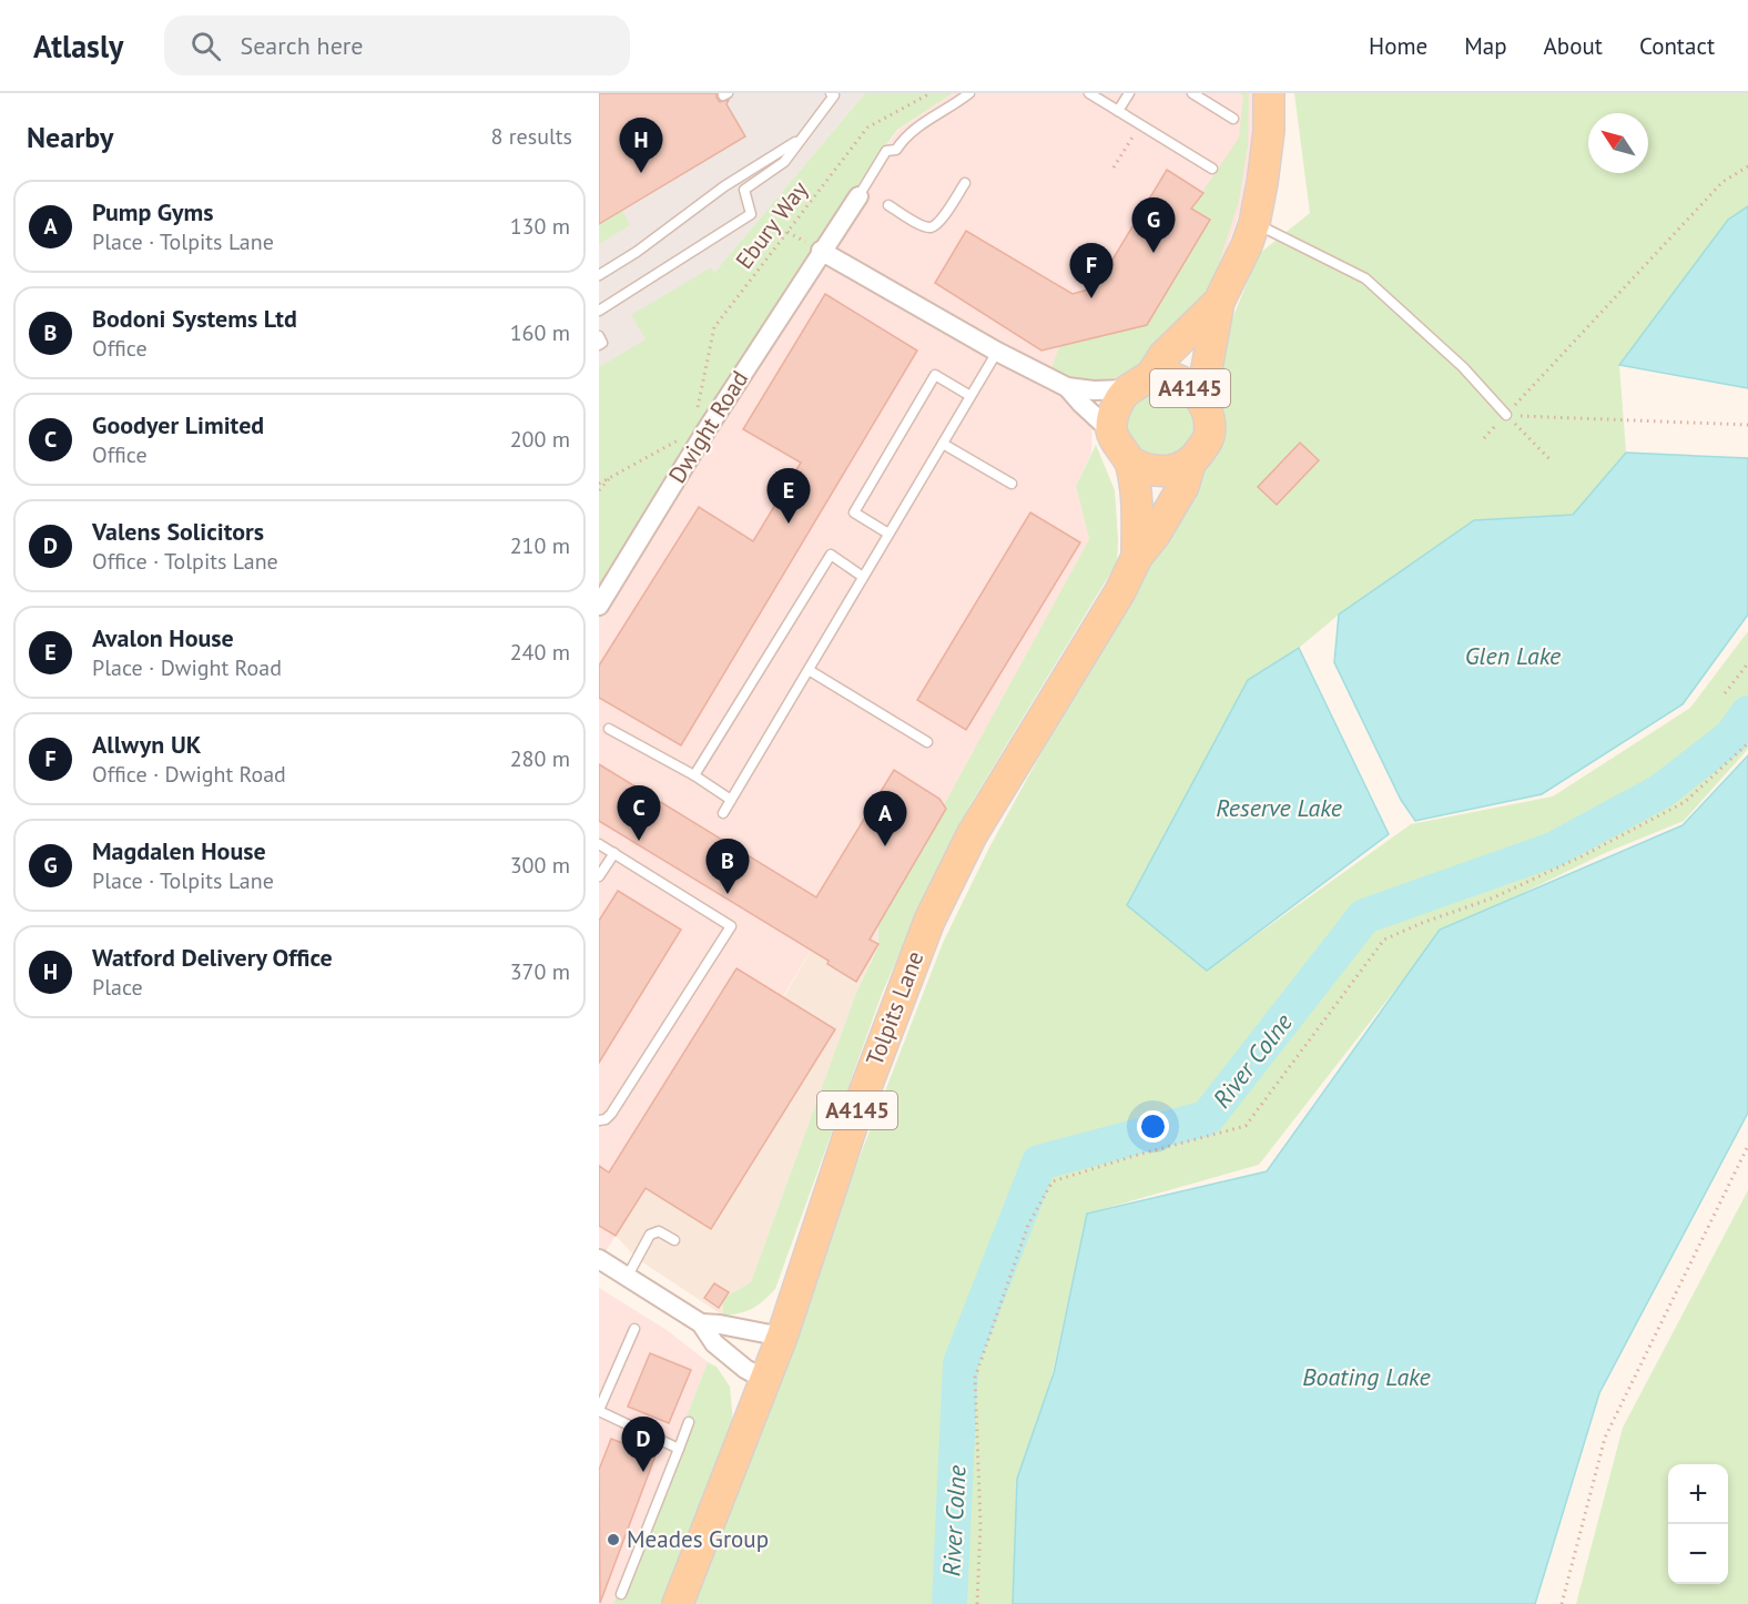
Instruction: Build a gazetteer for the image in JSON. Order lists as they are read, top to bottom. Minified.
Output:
{"streets":{"main road":["A4145","Tolpits Lane"],"street":["Dwight Road"],"path":["Ebury Way"]},"crossings":[["A4145","Tolpits Lane"]],"water":["Glen Lake","Reserve Lake","River Colne","Boating Lake"],"places":["Meades Group"],"north":"top left","page":{"header":"Atlasly","search":"Search here","nav":["Home","Map","About","Contact"],"heading":["Nearby","8 results"],"pins":["H","G","F","E","C","A","B","D"],"list":[{"mark":"A","name":"Pump Gyms","note":"Place · Tolpits Lane","value":"130 m"},{"mark":"B","name":"Bodoni Systems Ltd","note":"Office","value":"160 m"},{"mark":"C","name":"Goodyer Limited","note":"Office","value":"200 m"},{"mark":"D","name":"Valens Solicitors","note":"Office · Tolpits Lane","value":"210 m"},{"mark":"E","name":"Avalon House","note":"Place · Dwight Road","value":"240 m"},{"mark":"F","name":"Allwyn UK","note":"Office · Dwight Road","value":"280 m"},{"mark":"G","name":"Magdalen House","note":"Place · Tolpits Lane","value":"300 m"},{"mark":"H","name":"Watford Delivery Office","note":"Place","value":"370 m"}],"map_buttons":["+","−"]}}
